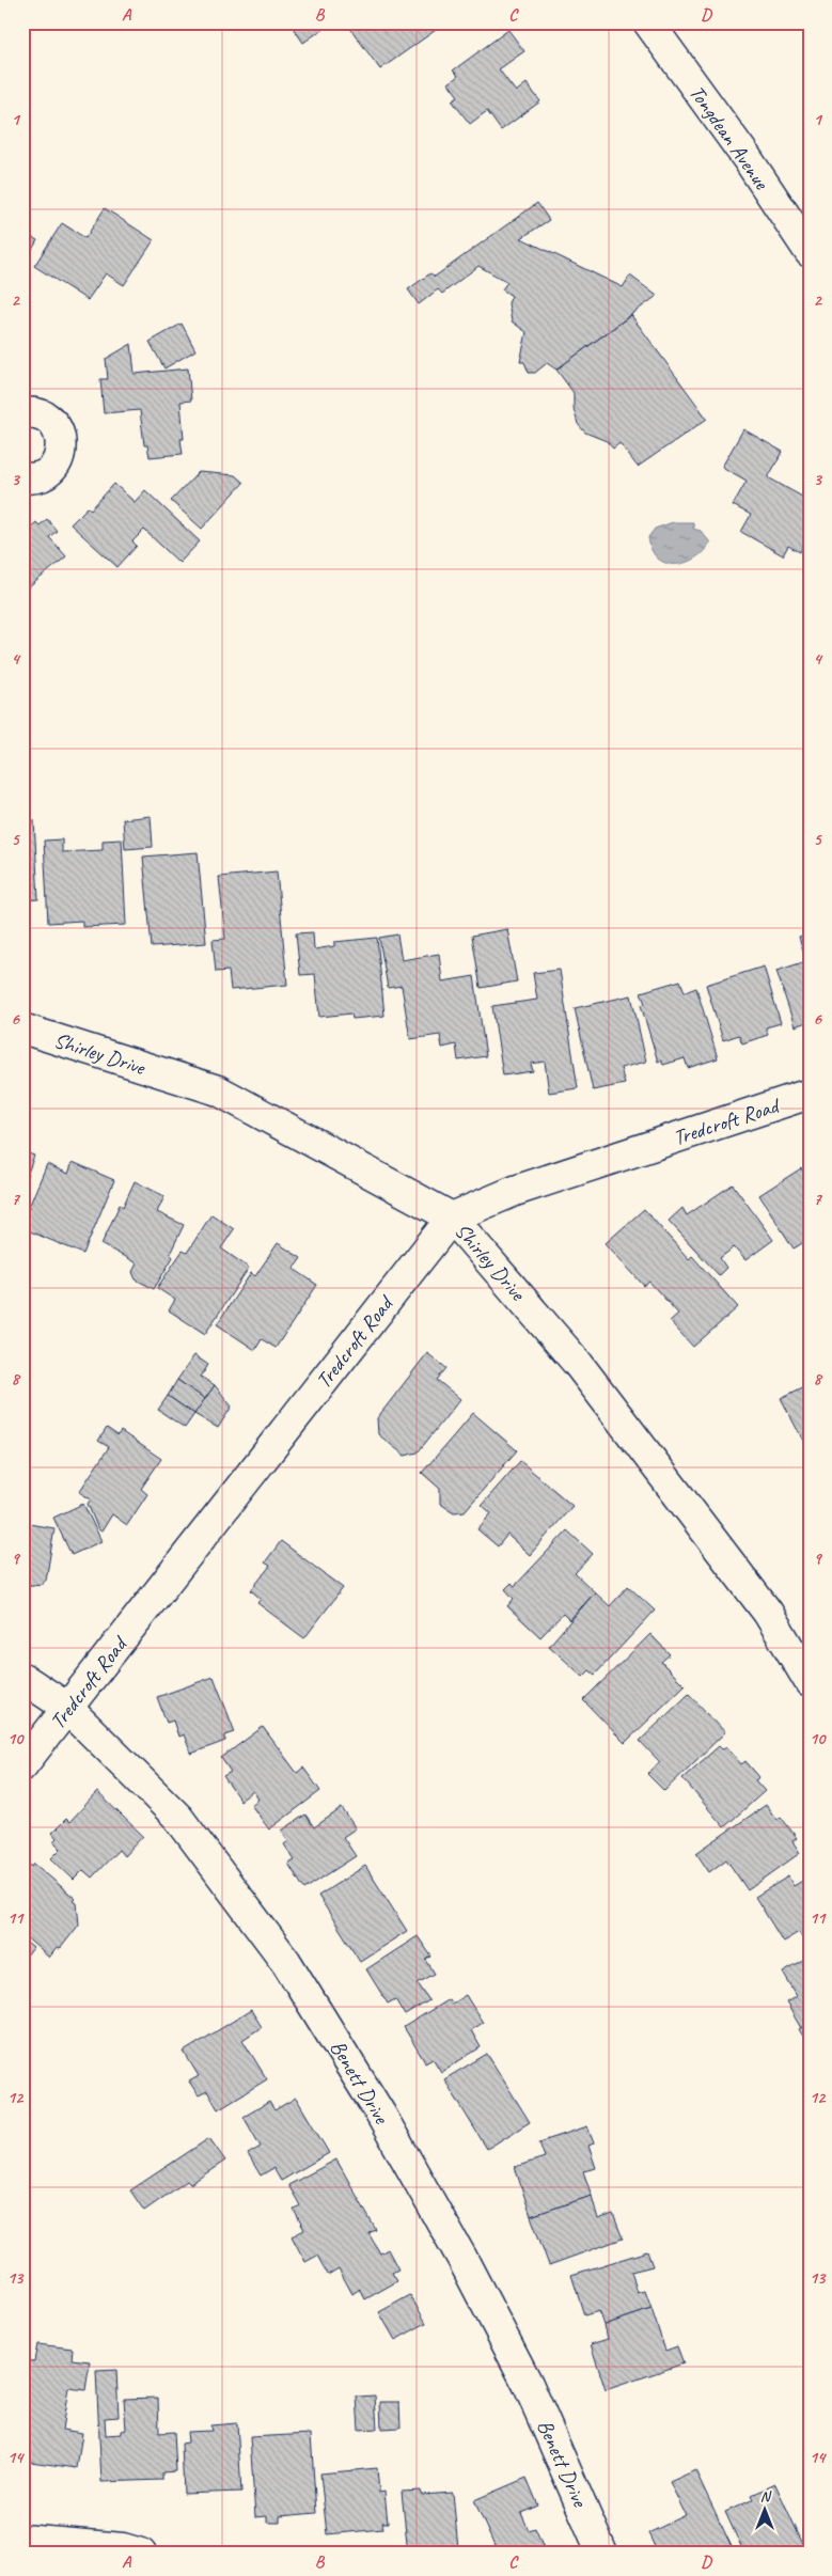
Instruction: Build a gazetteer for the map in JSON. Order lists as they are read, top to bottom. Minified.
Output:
{"streets":{"street":["Tongdean Avenue","Shirley Drive","Tredcroft Road","Benett Drive"]},"crossings":[["Shirley Drive","Tredcroft Road"],["Tredcroft Road","Benett Drive"]],"north":"top","grid":{"columns":["A","B","C","D"],"rows":["1","2","3","4","5","6","7","8","9","10","11","12","13","14"]}}
